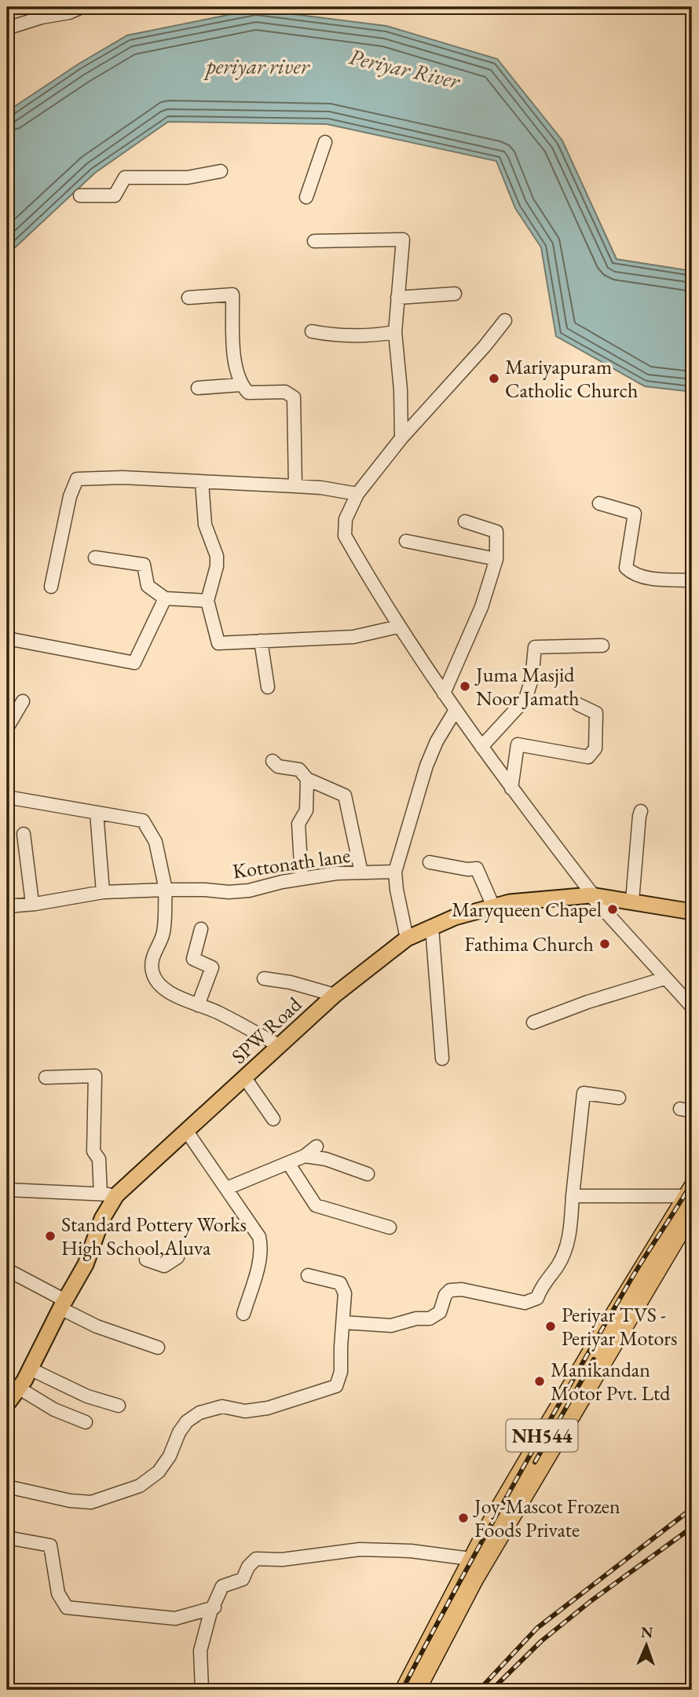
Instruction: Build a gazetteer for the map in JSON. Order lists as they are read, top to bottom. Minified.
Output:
{"streets":{"highway":["NH544"],"main road":["SPW Road"],"street":["Kottonath lane"]},"water":["periyar river","Periyar River"],"places":["Mariyapuram Catholic Church","Juma Masjid Noor Jamath","Maryqueen Chapel","Fathima Church","Standard Pottery Works High School,Aluva","Periyar TVS - Periyar Motors","Manikandan Motor Pvt. Ltd","Joy-Mascot Frozen Foods Private"],"north":"top"}
